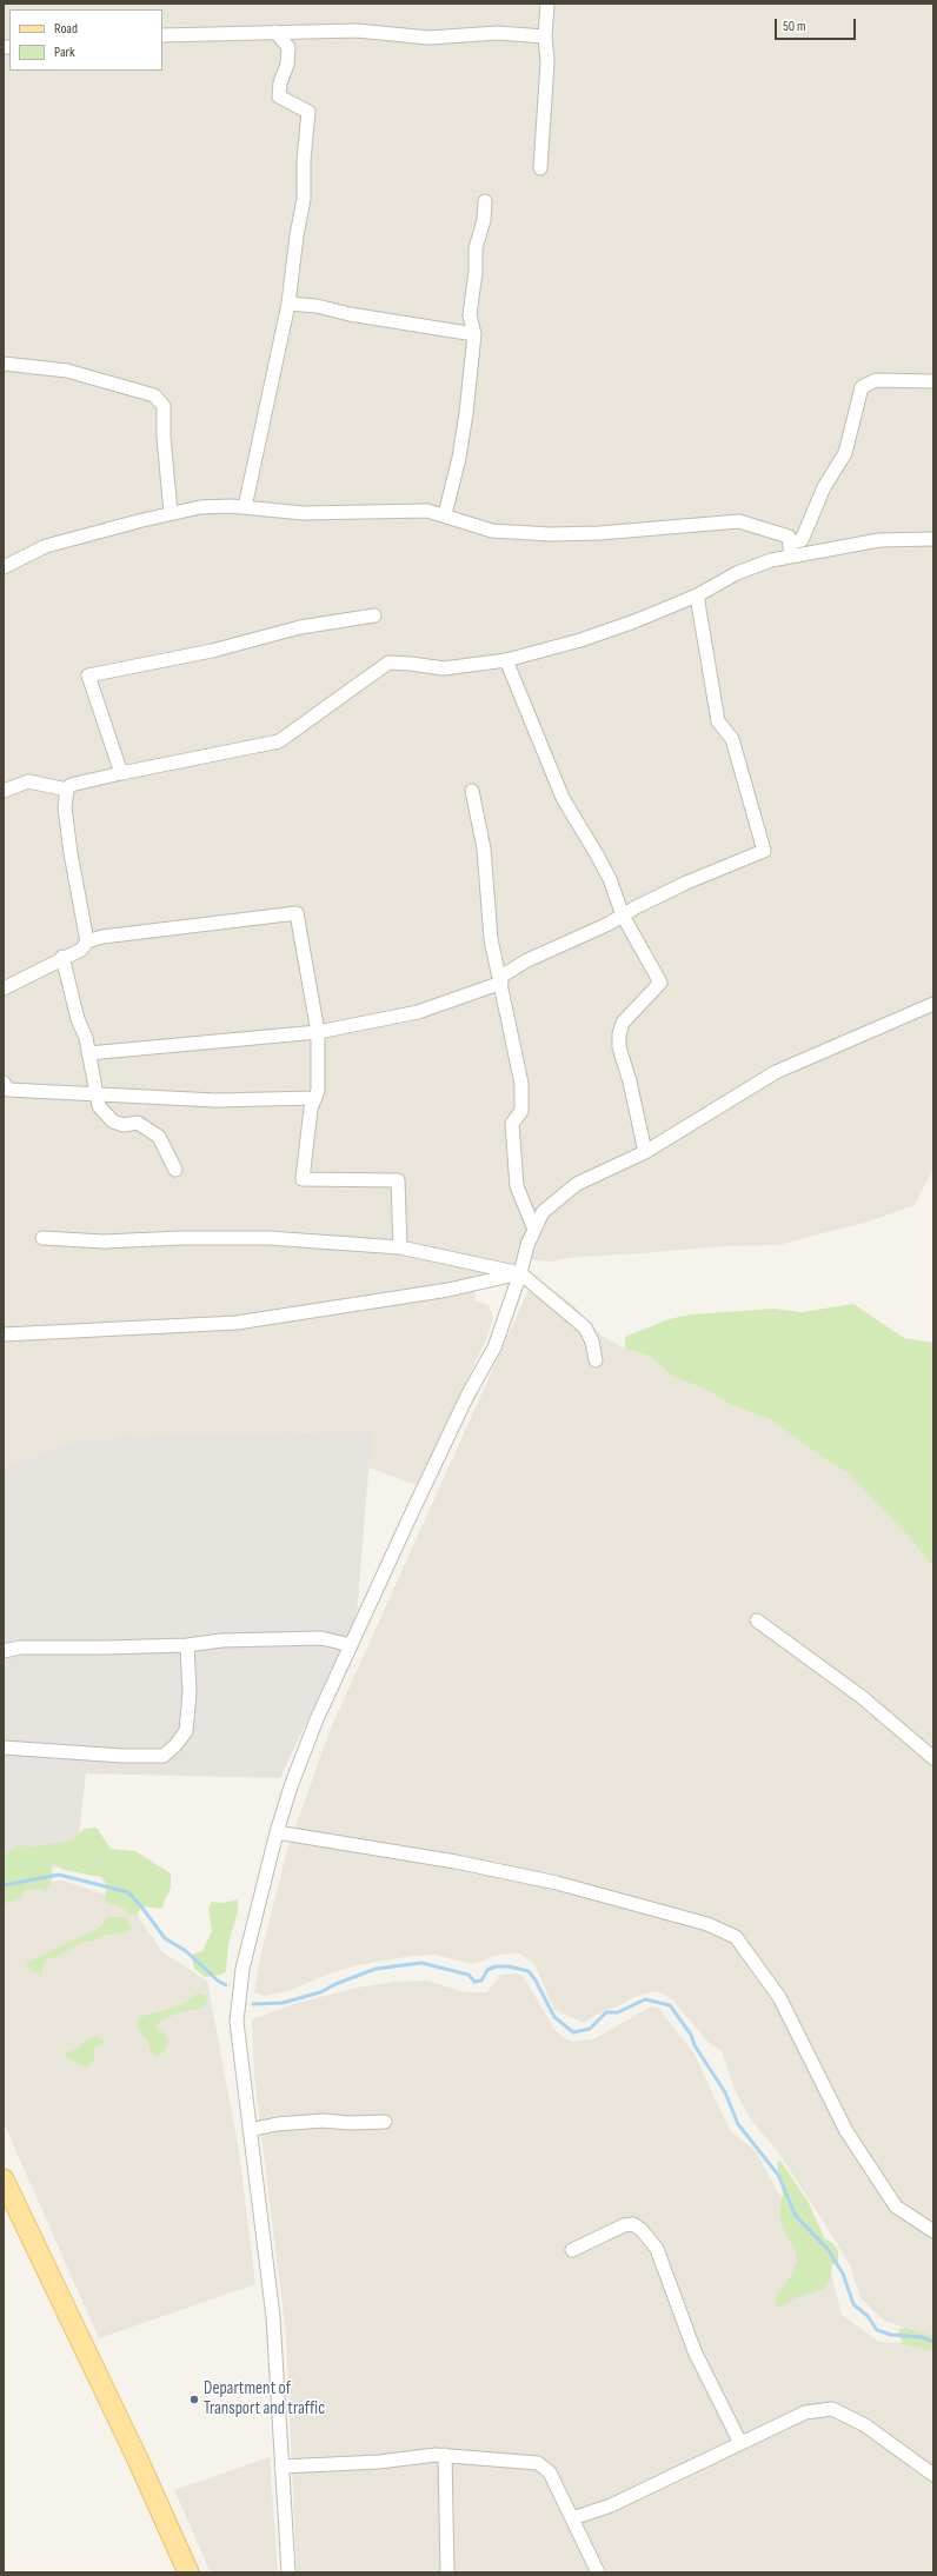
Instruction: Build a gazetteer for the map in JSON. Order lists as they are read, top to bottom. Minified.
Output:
{"places":["Department of Transport and traffic"],"legend":["Road","Park"],"scale_bar":"50 m"}
